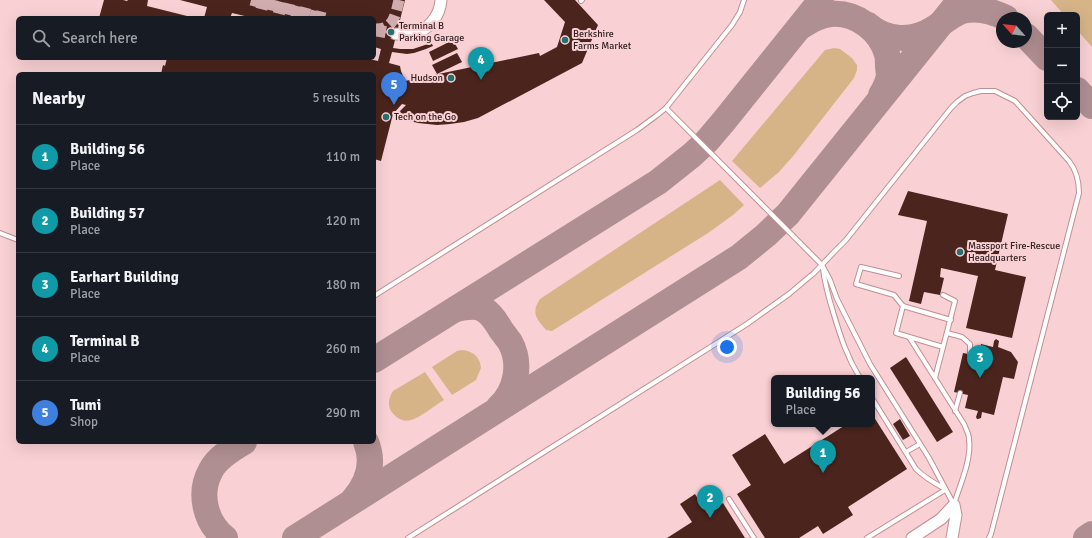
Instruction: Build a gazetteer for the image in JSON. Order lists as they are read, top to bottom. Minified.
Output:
{"places":["Terminal B Parking Garage","Berkshire Farms Market","Hudson","Tech on the Go","Massport Fire-Rescue Headquarters"],"north":"top left","page":{"map_buttons":["+","−"],"search":"Search here","pins":["4","5","3","1","2"],"heading":["Nearby","5 results"],"list":[{"mark":"1","name":"Building 56","note":"Place","value":"110 m"},{"mark":"2","name":"Building 57","note":"Place","value":"120 m"},{"mark":"3","name":"Earhart Building","note":"Place","value":"180 m"},{"mark":"4","name":"Terminal B","note":"Place","value":"260 m"},{"mark":"5","name":"Tumi","note":"Shop","value":"290 m"}],"popup":["Building 56","Place"]}}
